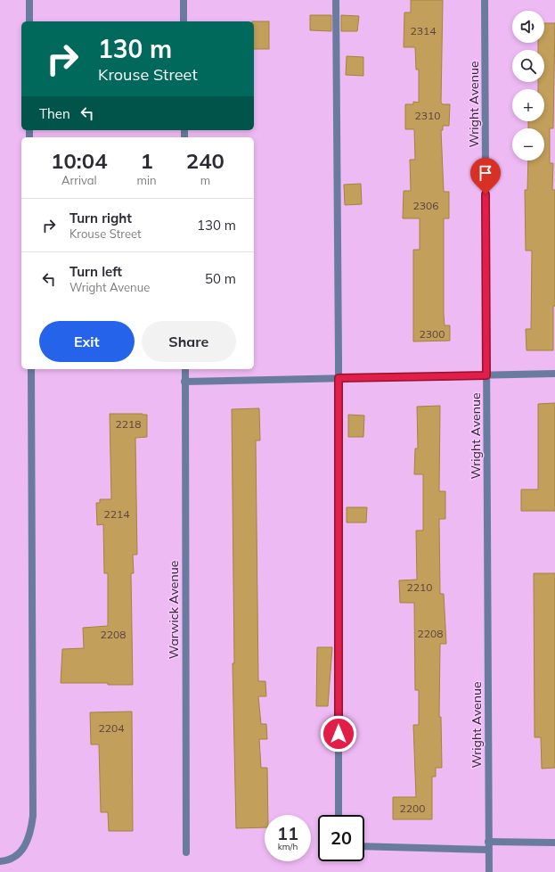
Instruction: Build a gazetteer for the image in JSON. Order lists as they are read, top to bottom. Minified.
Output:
{"streets":{"street":["Wright Avenue","Warwick Avenue"]},"house_numbers":["2314","2310","2306","2300","2218","2214","2210","2208","2208","2204","2200"],"page":{"map_buttons":["+","−"],"turn":["130 m","Krouse Street"],"then":"Then","eta":["10:04","Arrival","1","min","240","m"],"list":[{"name":"Turn right","note":"Krouse Street","value":"130 m"},{"name":"Turn left","note":"Wright Avenue","value":"50 m"}],"buttons":["Exit","Share"],"speed":"11 km/h","limit":"20"}}
